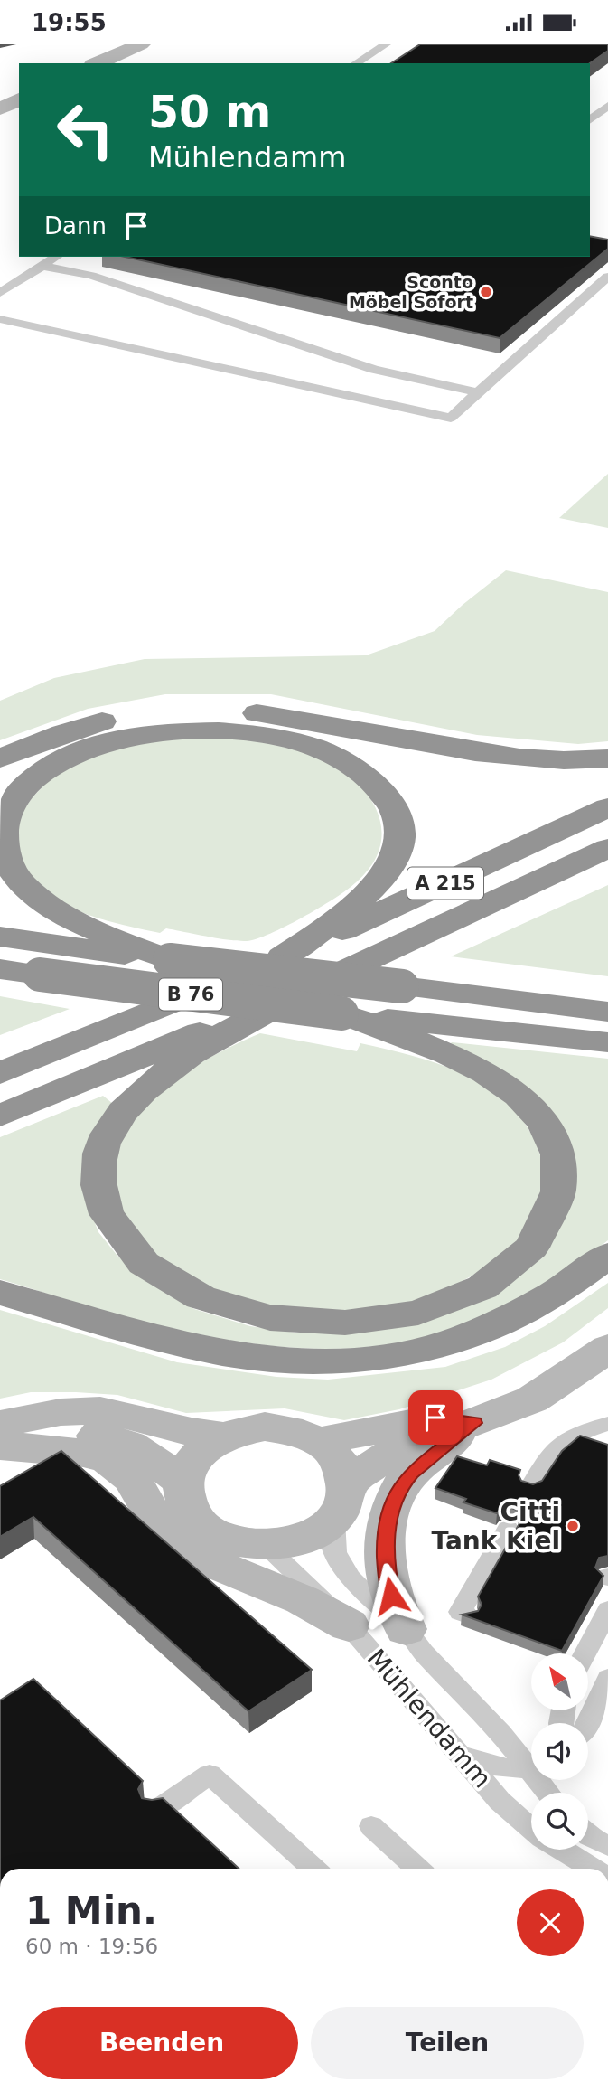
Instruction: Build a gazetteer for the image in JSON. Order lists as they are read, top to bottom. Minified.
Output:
{"streets":{"highway":["A 215","B 76"],"street":["Mühlendamm"]},"places":["Sconto Möbel Sofort","Citti Tank Kiel"],"north":"top left","page":{"status":"19:55","turn":["50 m","Mühlendamm"],"then":"Dann","heading":["1 Min.","60 m · 19:56"],"buttons":["Beenden","Teilen"]}}
